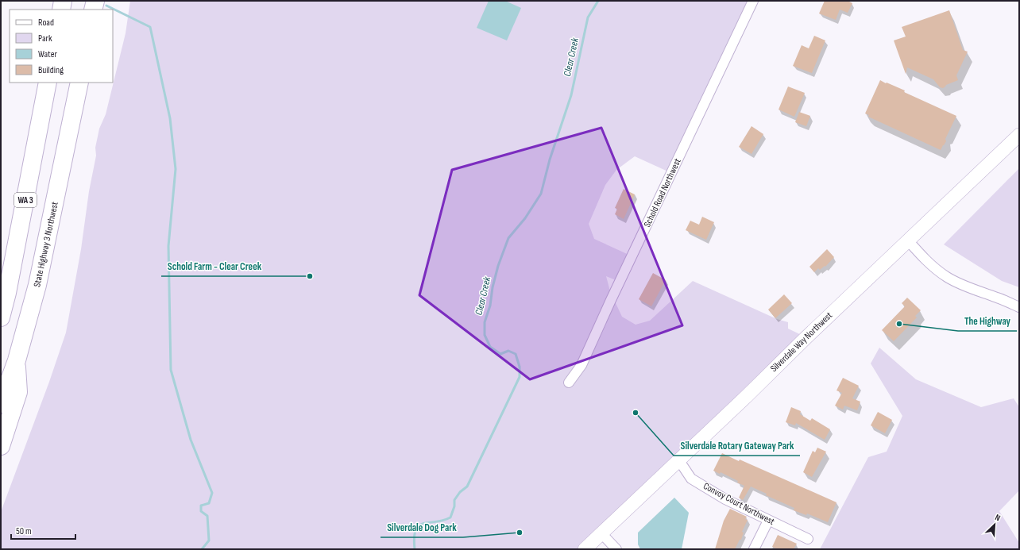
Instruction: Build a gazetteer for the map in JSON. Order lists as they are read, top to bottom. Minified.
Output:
{"streets":{"highway":["WA 3","State Highway 3 Northwest"],"main road":["Silverdale Way Northwest"],"street":["Schold Road Northwest","Convoy Court Northwest"]},"crossings":[["Silverdale Way Northwest","Convoy Court Northwest"]],"water":["Clear Creek"],"places":["Schold Farm - Clear Creek","The Highway","Silverdale Rotary Gateway Park","Silverdale Dog Park"],"legend":["Road","Park","Water","Building"],"scale_bar":"50 m","north":"top right"}
